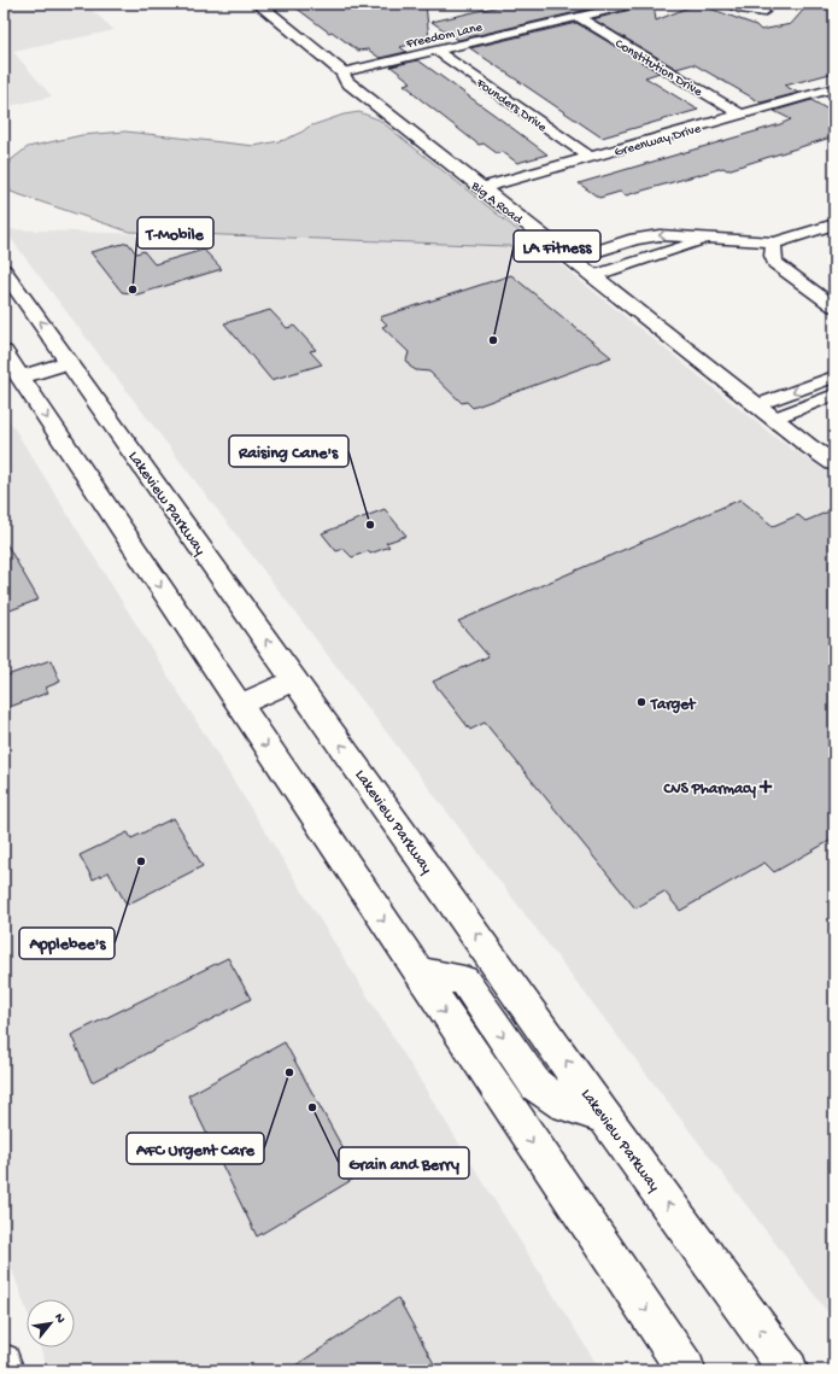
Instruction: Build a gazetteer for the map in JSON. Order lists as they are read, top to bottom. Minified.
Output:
{"streets":{"main road":["Big A Road","Lakeview Parkway"],"street":["Freedom Lane","Constitution Drive","Founders Drive","Greenway Drive"]},"crossings":[["Freedom Lane","Constitution Drive"],["Freedom Lane","Founders Drive"],["Freedom Lane","Big A Road"],["Constitution Drive","Greenway Drive"],["Founders Drive","Greenway Drive"],["Greenway Drive","Big A Road"]],"places":{"other":["T-Mobile","LA Fitness","Raising Cane's","Target","Applebee's","AFC Urgent Care","Grain and Berry"],"health":["CVS Pharmacy"]},"north":"top right"}
